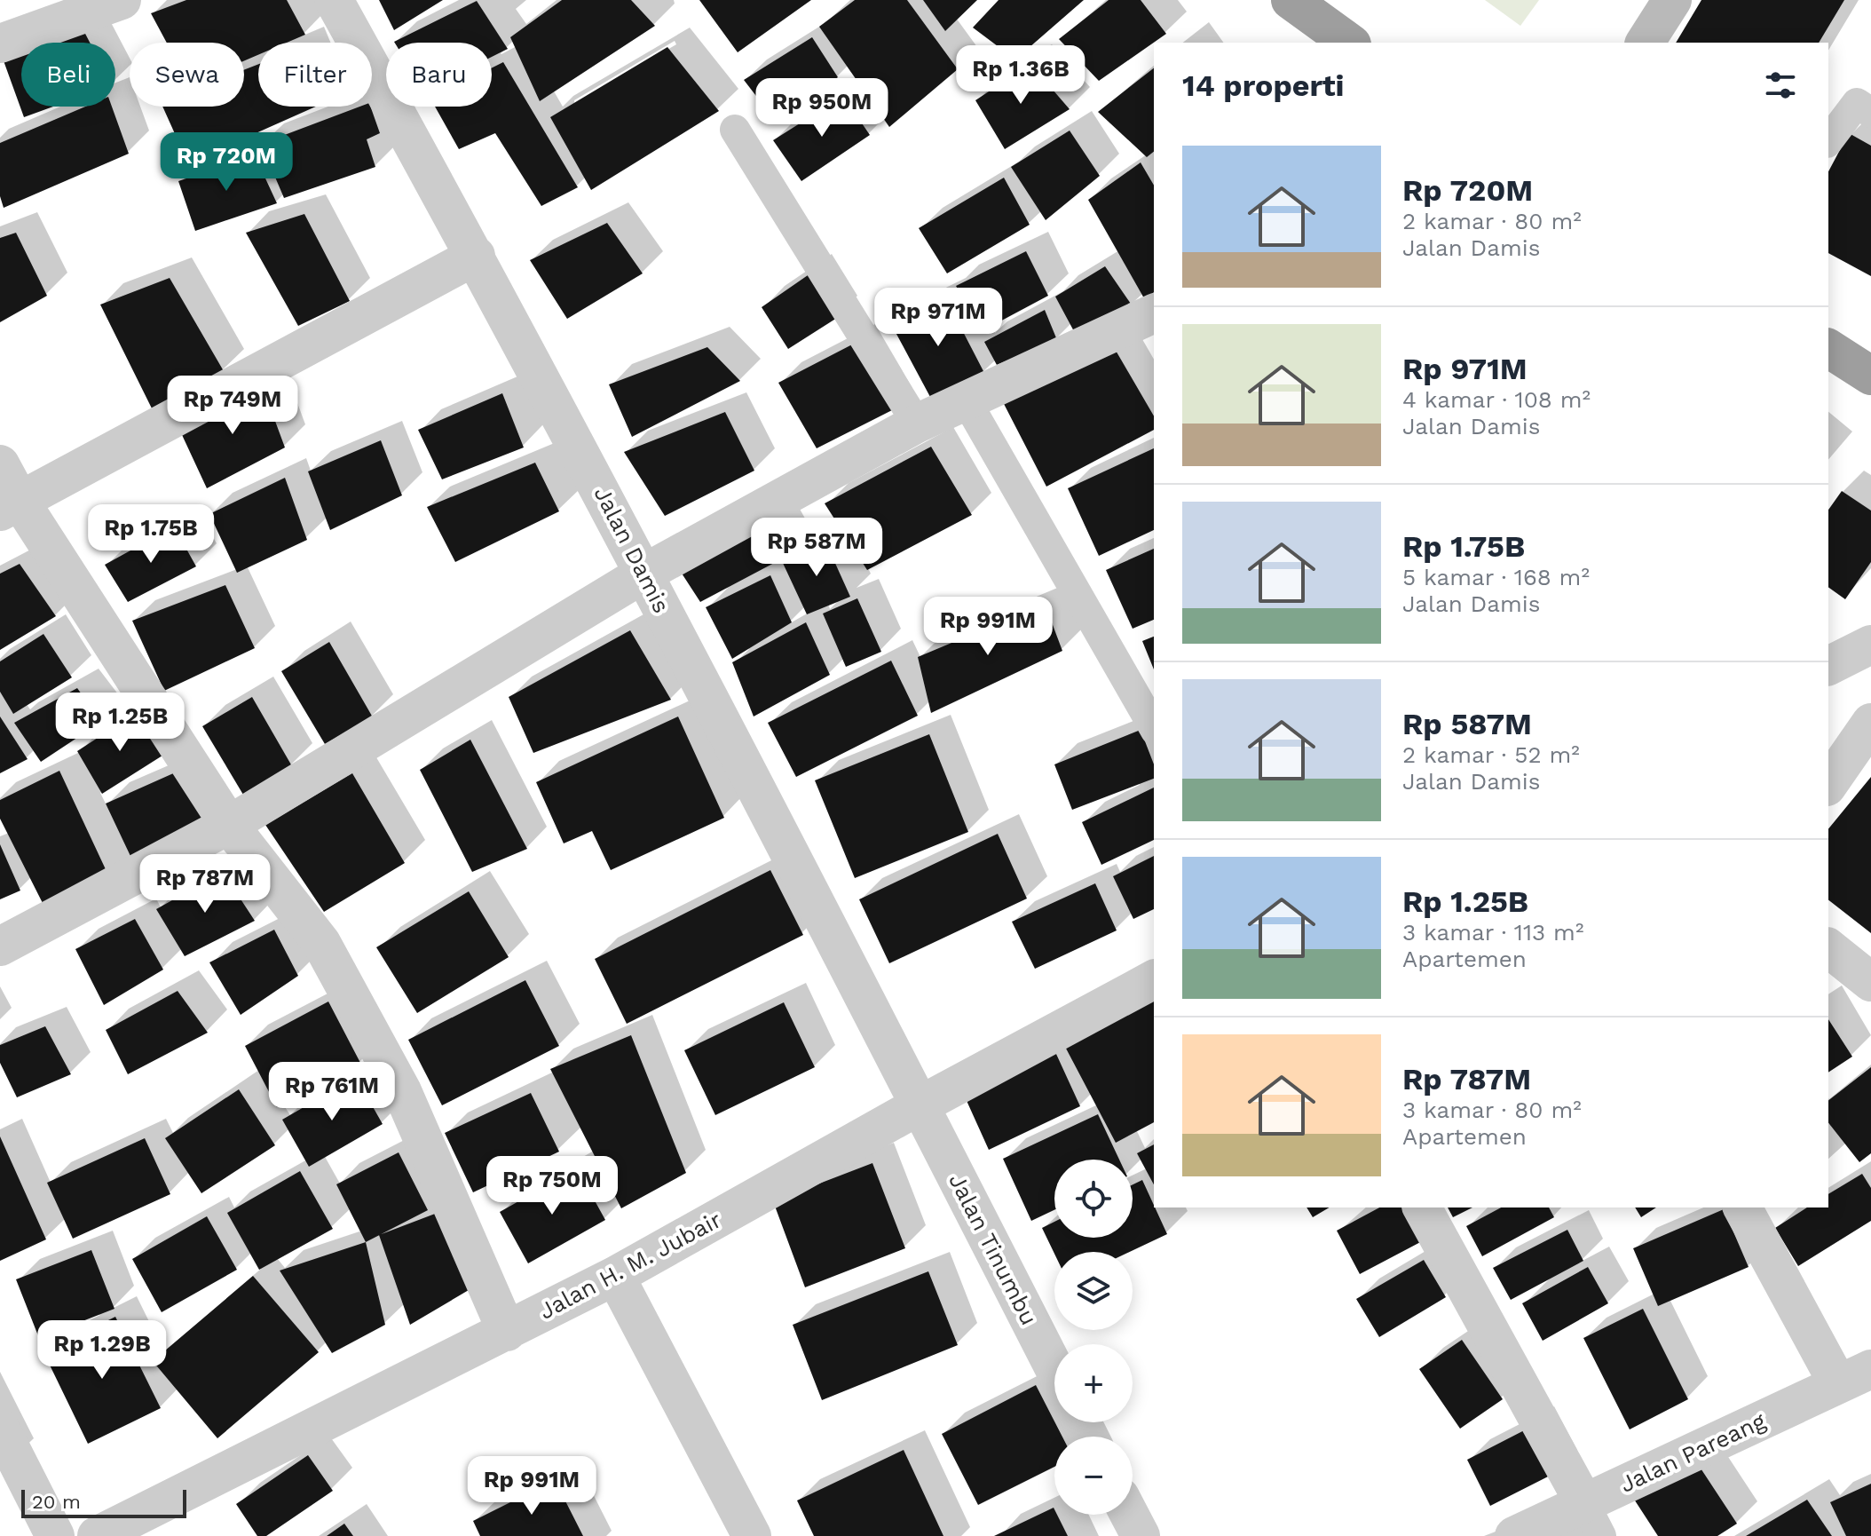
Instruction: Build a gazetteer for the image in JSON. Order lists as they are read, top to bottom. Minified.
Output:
{"streets":{"street":["Jalan Damis","Jalan Tinumbu","Jalan H. M. Jubair","Jalan Pareang"]},"crossings":[["Jalan Damis","Jalan Tinumbu"],["Jalan Damis","Jalan H. M. Jubair"],["Jalan Tinumbu","Jalan H. M. Jubair"]],"scale_bar":"20 m","page":{"chip":["Beli","Sewa","Filter","Baru"],"heading":"14 properti","price":["Rp 1.36B","Rp 950M","Rp 720M","Rp 971M","Rp 749M","Rp 1.75B","Rp 587M","Rp 991M","Rp 1.25B","Rp 787M","Rp 761M","Rp 750M","Rp 1.29B","Rp 991M"],"list":[{"name":"Rp 720M","note":"2 kamar · 80 m² · Jalan Damis"},{"name":"Rp 971M","note":"4 kamar · 108 m² · Jalan Damis"},{"name":"Rp 1.75B","note":"5 kamar · 168 m² · Jalan Damis"},{"name":"Rp 587M","note":"2 kamar · 52 m² · Jalan Damis"},{"name":"Rp 1.25B","note":"3 kamar · 113 m² · Apartemen"},{"name":"Rp 787M","note":"3 kamar · 80 m² · Apartemen"}],"map_buttons":["+","−"],"scale":"20 m"}}
